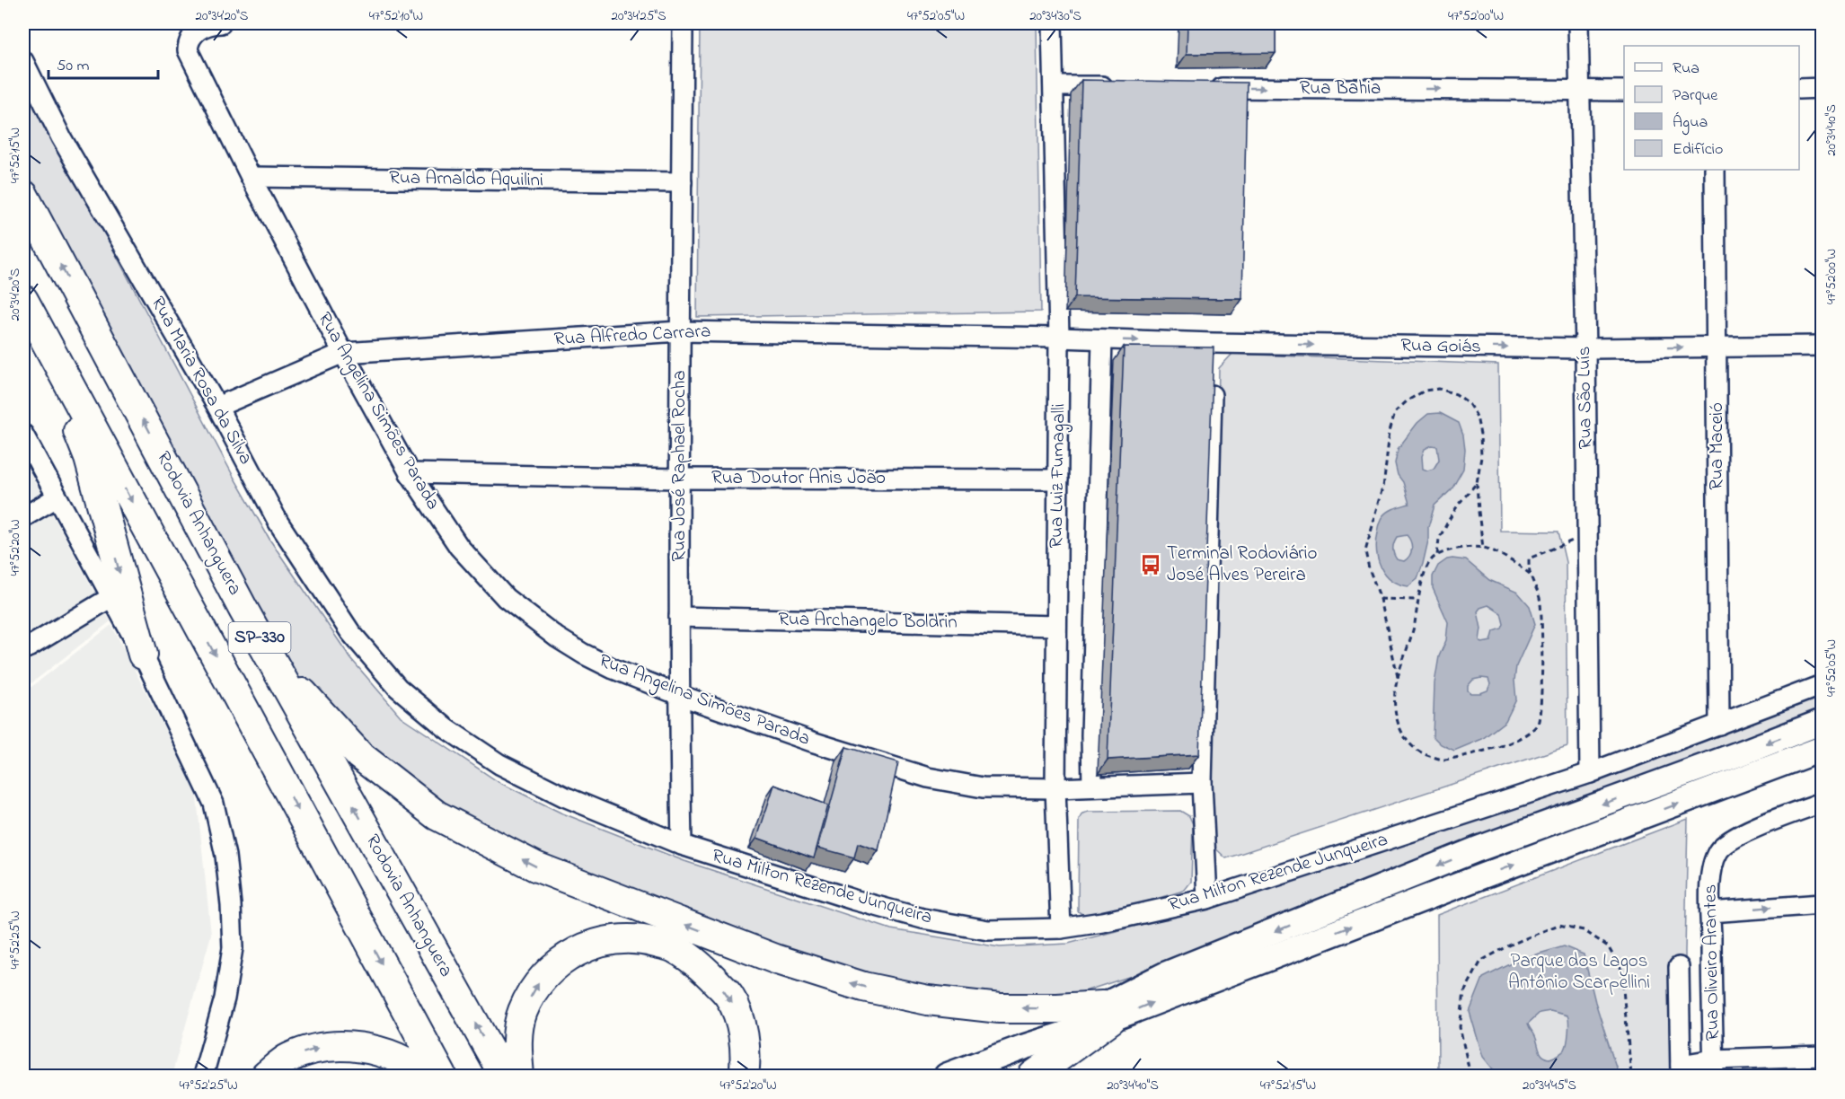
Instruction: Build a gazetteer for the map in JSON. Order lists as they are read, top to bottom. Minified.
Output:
{"streets":{"highway":["Rodovia Anhanguera","SP-330"],"street":["Rua Bahia","Rua Arnaldo Aquilini","Rua Alfredo Carrara","Rua Goiás","Rua Maria Rosa da Silva","Rua São Luís","Rua Angelina Simões Parada","Rua Maceió","Rua José Raphael Rocha","Rua Luiz Fumagalli","Rua Doutor Anis João","Rua Archangelo Boldrin","Rua Milton Rezende Junqueira","Rua Oliveiro Arantes"]},"crossings":[["Rua Bahia","Rua São Luís"],["Rua Arnaldo Aquilini","Rua Angelina Simões Parada"],["Rua Arnaldo Aquilini","Rua José Raphael Rocha"],["Rua Alfredo Carrara","Rua Goiás"],["Rua Alfredo Carrara","Rua Maria Rosa da Silva"],["Rua Alfredo Carrara","Rua Angelina Simões Parada"],["Rua Alfredo Carrara","Rua José Raphael Rocha"],["Rua Alfredo Carrara","Rua Luiz Fumagalli"],["Rua Goiás","Rua São Luís"],["Rua Goiás","Rua Maceió"],["Rua Goiás","Rua Luiz Fumagalli"],["Rua Maria Rosa da Silva","Rua Milton Rezende Junqueira"],["Rua São Luís","Rua Milton Rezende Junqueira"],["Rua Angelina Simões Parada","Rua José Raphael Rocha"],["Rua Angelina Simões Parada","Rua Luiz Fumagalli"],["Rua Angelina Simões Parada","Rua Doutor Anis João"],["Rua Maceió","Rua Milton Rezende Junqueira"],["Rua José Raphael Rocha","Rua Doutor Anis João"],["Rua José Raphael Rocha","Rua Archangelo Boldrin"],["Rua José Raphael Rocha","Rua Milton Rezende Junqueira"],["Rua Luiz Fumagalli","Rua Doutor Anis João"],["Rua Luiz Fumagalli","Rua Archangelo Boldrin"],["Rua Luiz Fumagalli","Rua Milton Rezende Junqueira"]],"one_way":["Rua Bahia","Rua Goiás"],"parks":["Parque dos Lagos Antônio Scarpellini"],"places":{"bus stop":["Terminal Rodoviário José Alves Pereira"]},"legend":["Rua","Parque","Água","Edifício"],"scale_bar":"50 m","coordinates":["20°34'20\"S","47°52'10\"W","20°34'25\"S","47°52'05\"W","20°34'30\"S","47°52'00\"W","20°34'40\"S","47°52'15\"W","47°52'20\"W","47°52'25\"W","20°34'45\"S"]}
